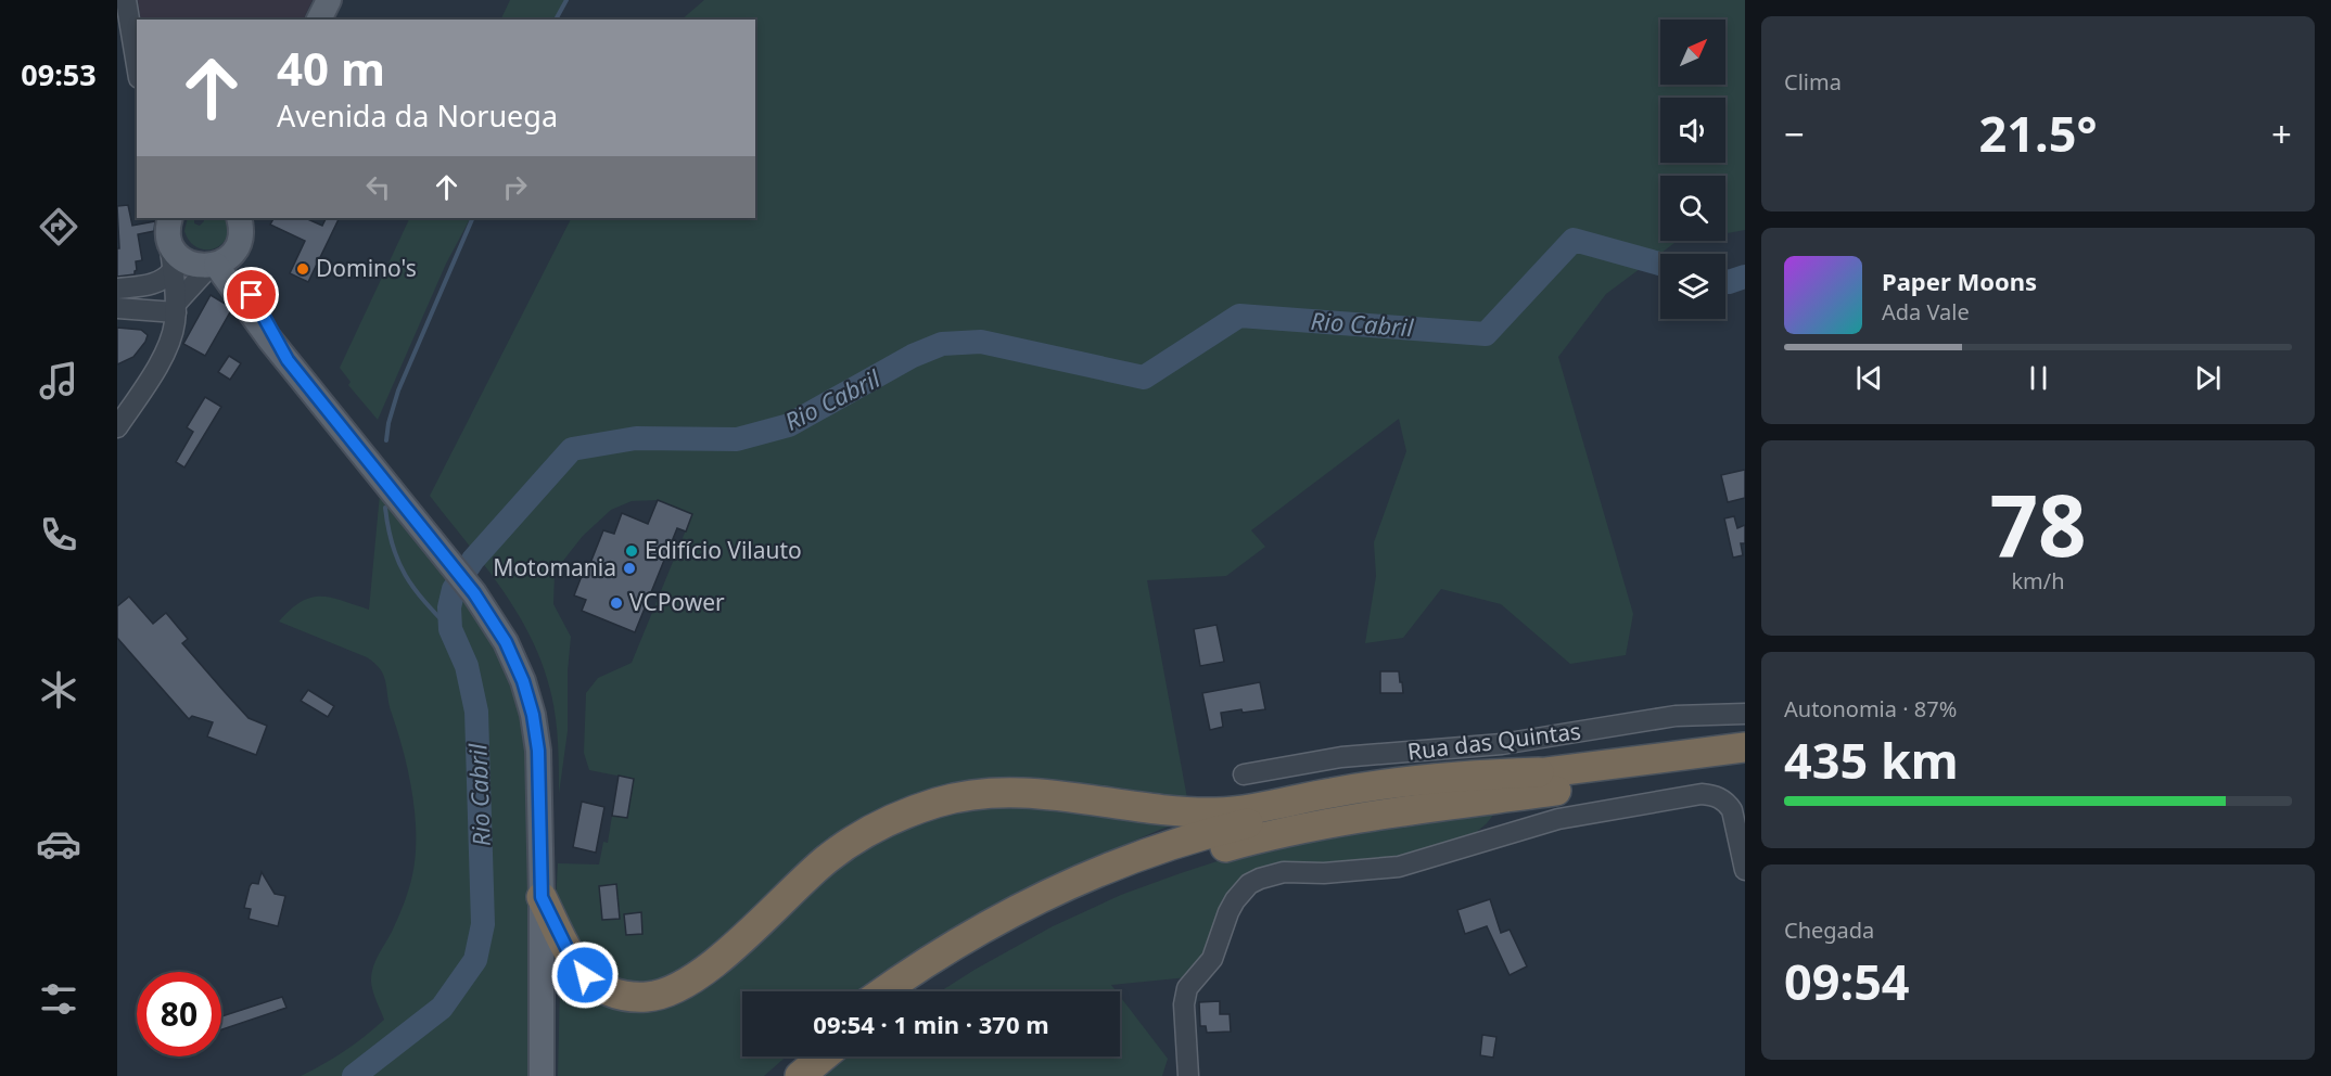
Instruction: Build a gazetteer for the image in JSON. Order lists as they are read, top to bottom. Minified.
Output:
{"streets":{"street":["Rua das Quintas"]},"water":["Rio Cabril"],"places":["Domino's","Edifício Vilauto","Motomania","VCPower"],"north":"top right","page":{"tabs":"09:53","tile":["Clima",["78","km/h"],["Autonomia · 87%","435 km"],["Chegada","09:54"]],"turn":["40 m","Avenida da Noruega"],"heat":["−","21.5°","+"],"song":["Paper Moons","Ada Vale"],"limit":"80","trip":"09:54 · 1 min · 370 m"}}
